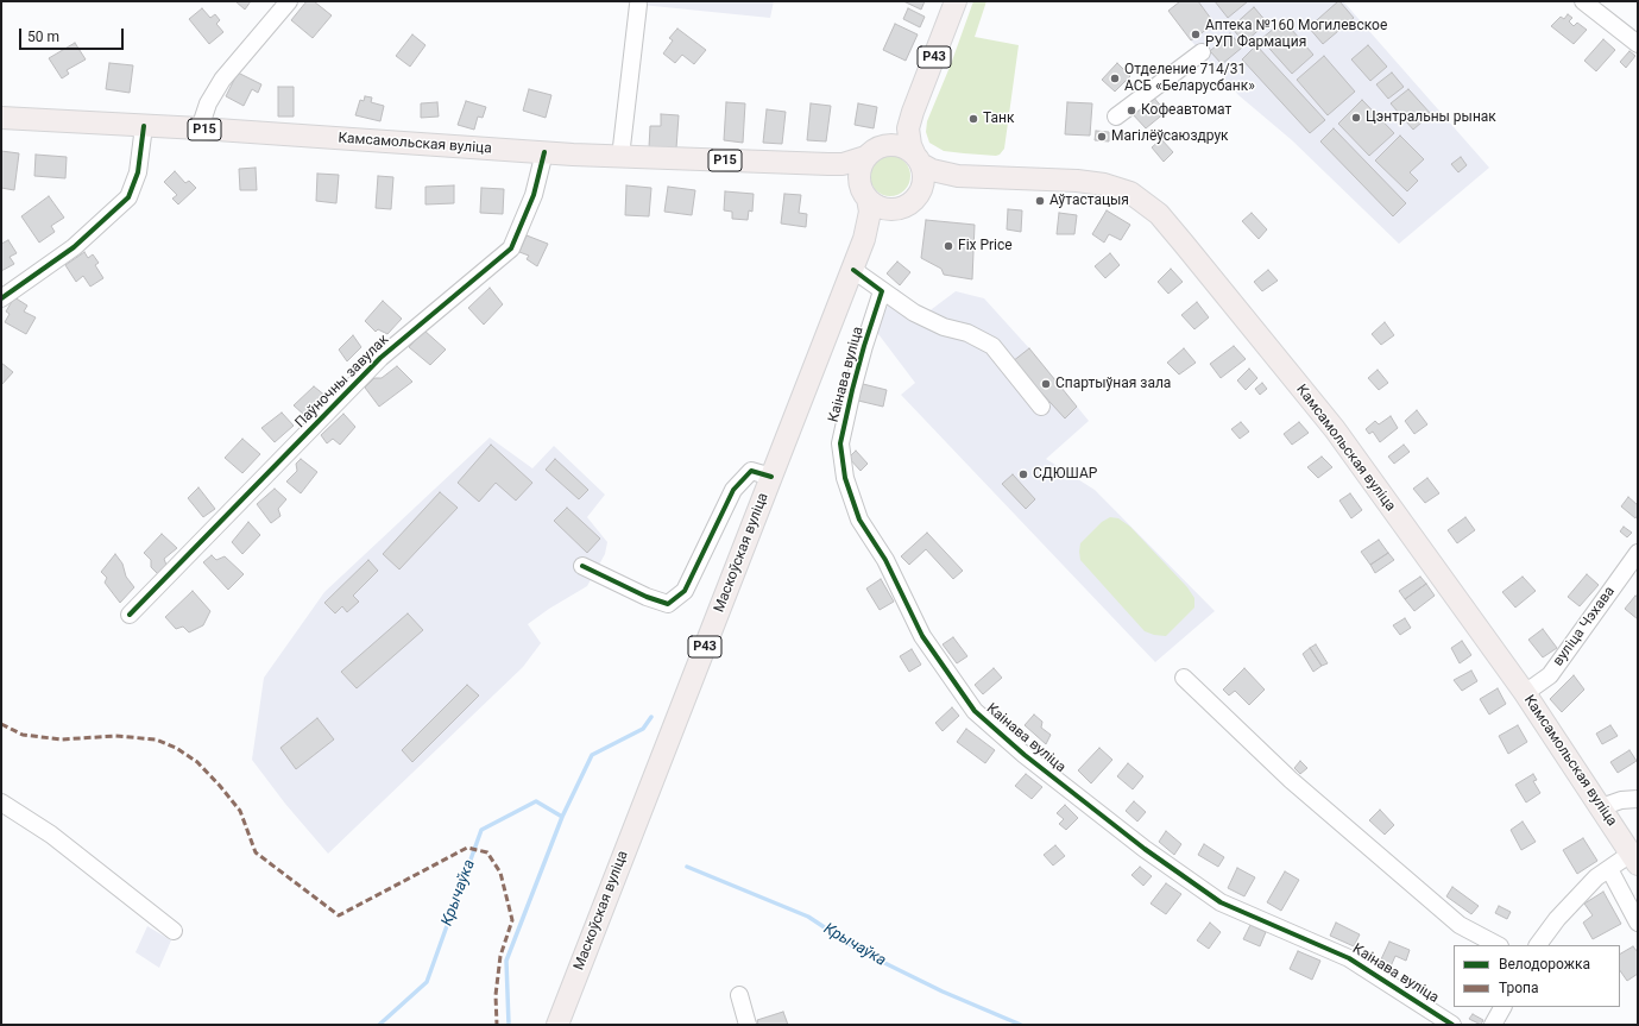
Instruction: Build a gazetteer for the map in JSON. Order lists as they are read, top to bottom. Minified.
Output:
{"streets":{"main road":["Р43","Р15","Камсамольская вуліца","Маскоўская вуліца"],"street":["Каінава вуліца","Паўночны завулак","вуліца Чэхава"]},"crossings":[["Р43","Камсамольская вуліца"],["Р43","Маскоўская вуліца"],["Камсамольская вуліца","Паўночны завулак"],["Камсамольская вуліца","Маскоўская вуліца"],["Камсамольская вуліца","вуліца Чэхава"]],"water":["Крычаўка"],"places":["Аптека №160 Могилевское РУП Фармация","Отделение 714/31 АСБ «Беларусбанк»","Кофеавтомат","Цэнтральны рынак","Танк","Магілёўсаюздрук","Аўтастацыя","Fix Price","Спартыўная зала","СДЮШАР"],"legend":["Велодорожка","Тропа"],"scale_bar":"50 m"}
